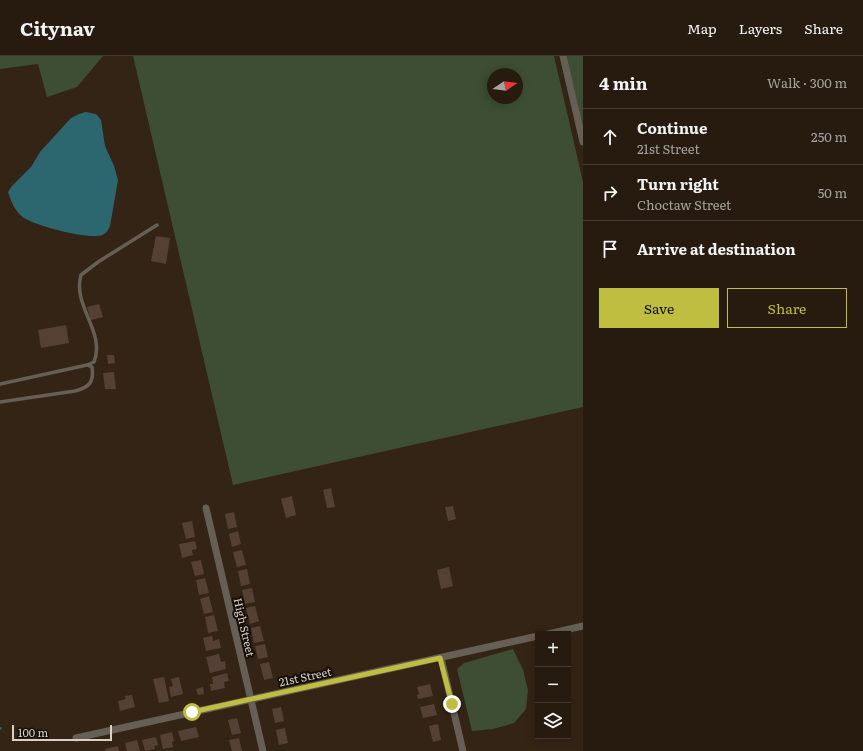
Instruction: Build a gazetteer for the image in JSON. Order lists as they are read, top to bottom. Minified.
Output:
{"streets":{"street":["High Street","21st Street"]},"crossings":[["High Street","21st Street"]],"scale_bar":"100 m","north":"right","page":{"header":"Citynav","nav":["Map","Layers","Share"],"heading":["4 min","Walk · 300 m"],"list":[["Continue","21st Street","250 m"],["Turn right","Choctaw Street","50 m"],"Arrive at destination"],"buttons":["Save","Share"],"map_buttons":["+","−"],"scale":"100 m"}}
